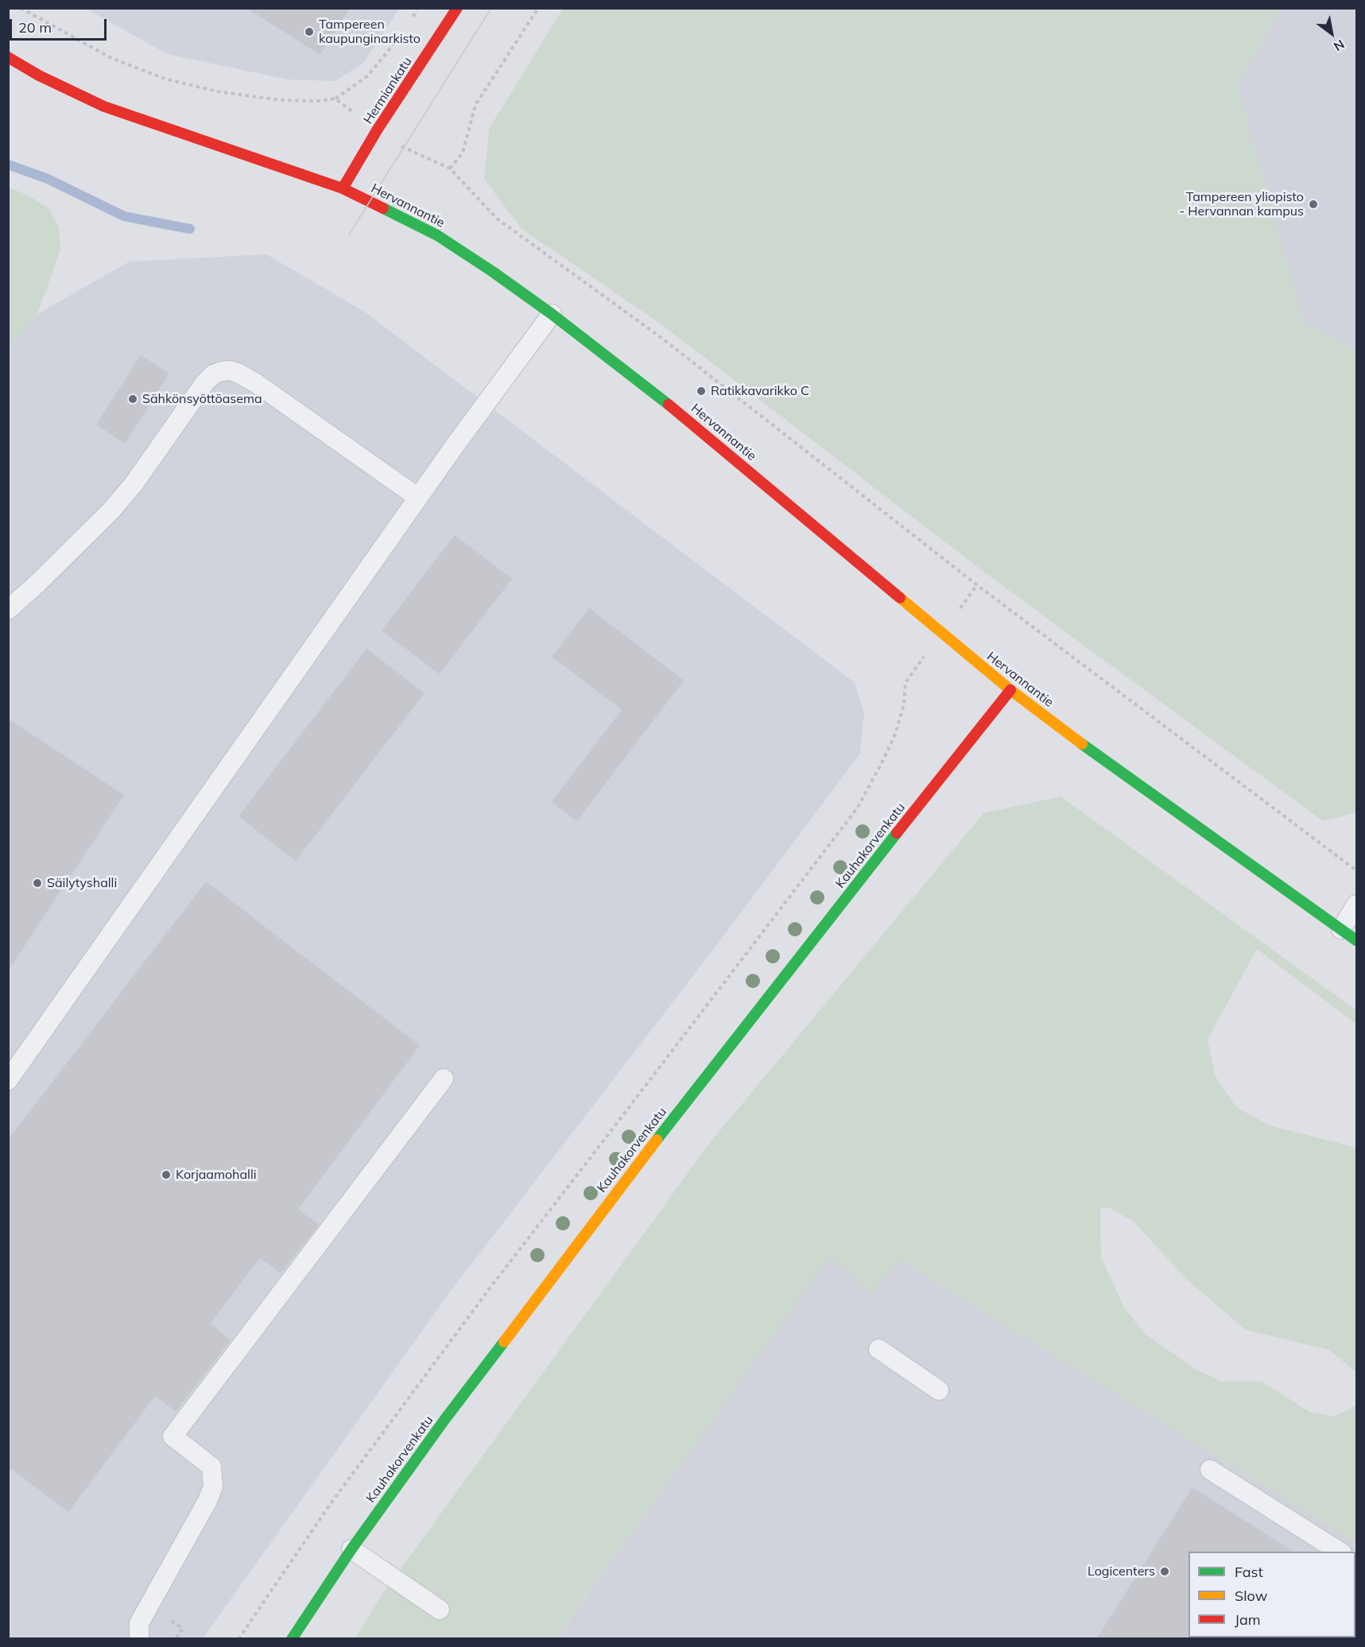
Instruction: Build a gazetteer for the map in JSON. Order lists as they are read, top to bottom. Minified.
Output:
{"streets":{"main road":["Hermiankatu","Hervannantie","Kauhakorvenkatu"]},"crossings":[["Hermiankatu","Hervannantie"],["Hervannantie","Kauhakorvenkatu"]],"places":["Tampereen kaupunginarkisto","Tampereen yliopisto - Hervannan kampus","Ratikkavarikko C","Sähkönsyöttöasema","Säilytyshalli","Korjaamohalli","Logicenters"],"legend":["Fast","Slow","Jam"],"scale_bar":"20 m","north":"bottom right"}
